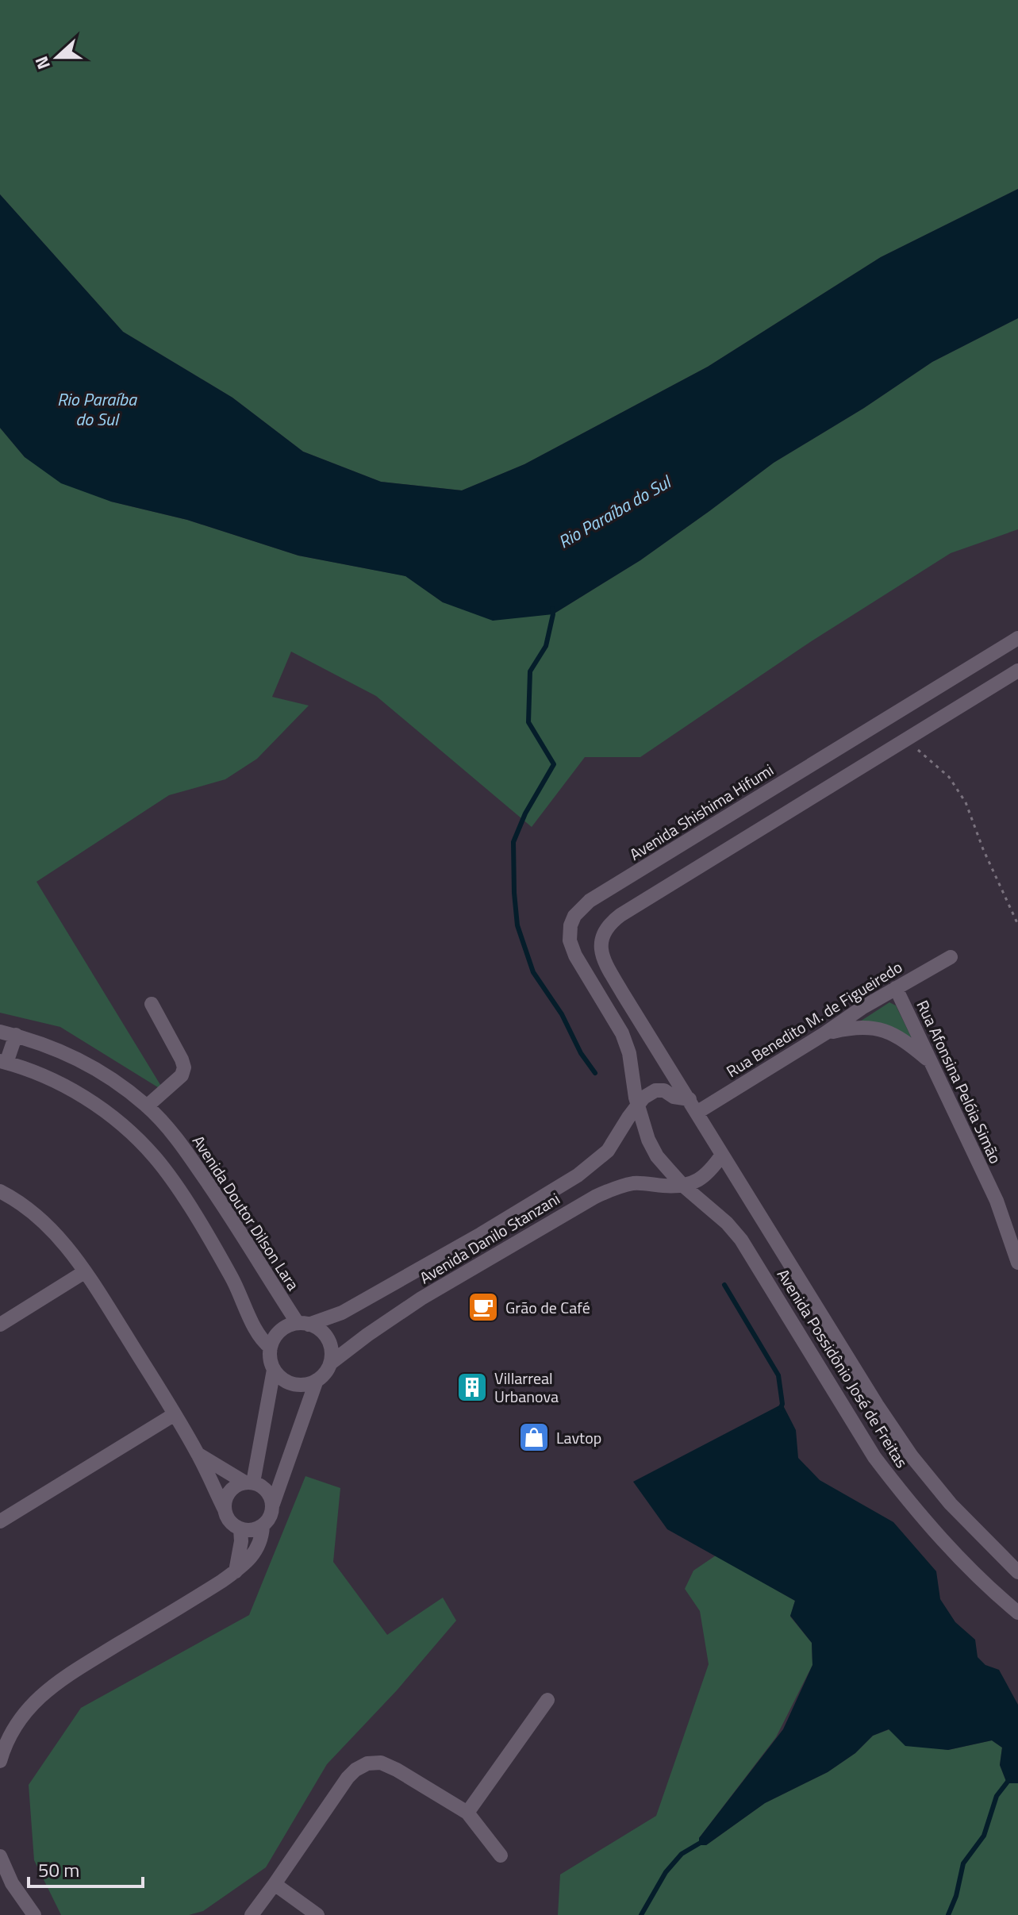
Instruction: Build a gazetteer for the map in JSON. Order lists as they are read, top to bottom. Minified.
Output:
{"streets":{"street":["Avenida Shishima Hifumi","Rua Benedito M. de Figueiredo","Rua Afonsina Pelóia Simão","Avenida Doutor Dilson Lara","Avenida Danilo Stanzani","Avenida Possidônio José de Freitas"]},"crossings":[["Avenida Shishima Hifumi","Avenida Danilo Stanzani"],["Avenida Shishima Hifumi","Avenida Possidônio José de Freitas"],["Rua Benedito M. de Figueiredo","Rua Afonsina Pelóia Simão"],["Rua Benedito M. de Figueiredo","Avenida Possidônio José de Freitas"],["Avenida Doutor Dilson Lara","Avenida Danilo Stanzani"],["Avenida Danilo Stanzani","Avenida Possidônio José de Freitas"]],"water":["Rio Paraíba do Sul"],"places":{"cafe":["Grão de Café"],"building":["Villarreal Urbanova"],"shop":["Lavtop"]},"scale_bar":"50 m","north":"left"}
